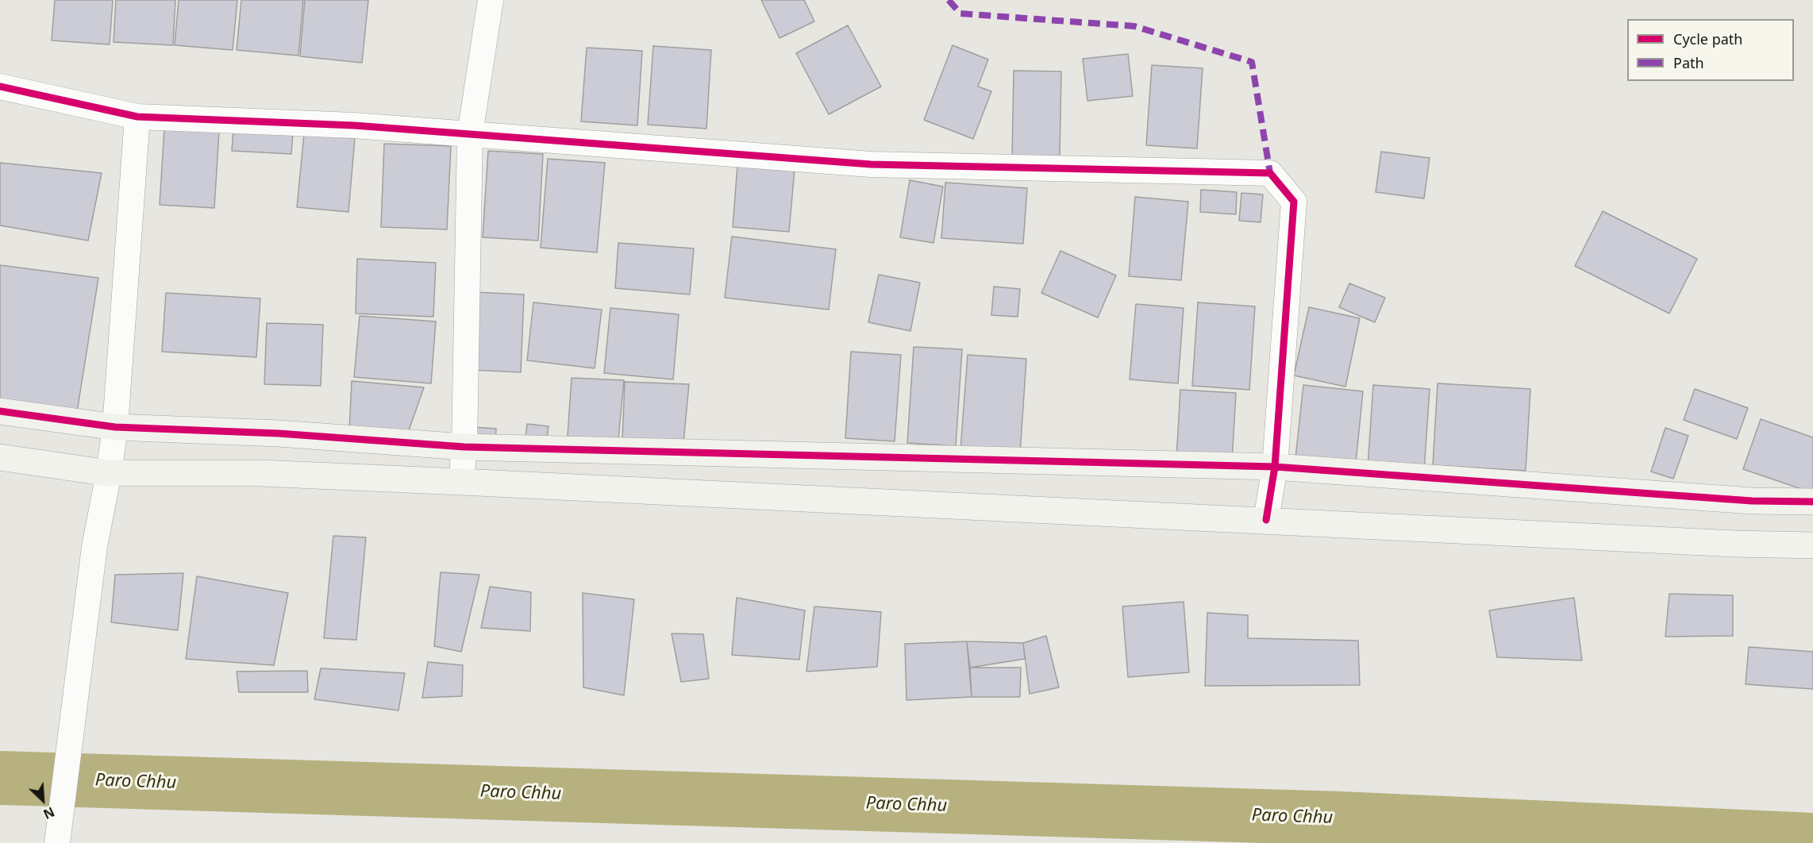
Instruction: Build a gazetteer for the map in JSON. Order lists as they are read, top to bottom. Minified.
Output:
{"water":["Paro Chhu"],"legend":["Cycle path","Path"],"north":"bottom right"}
